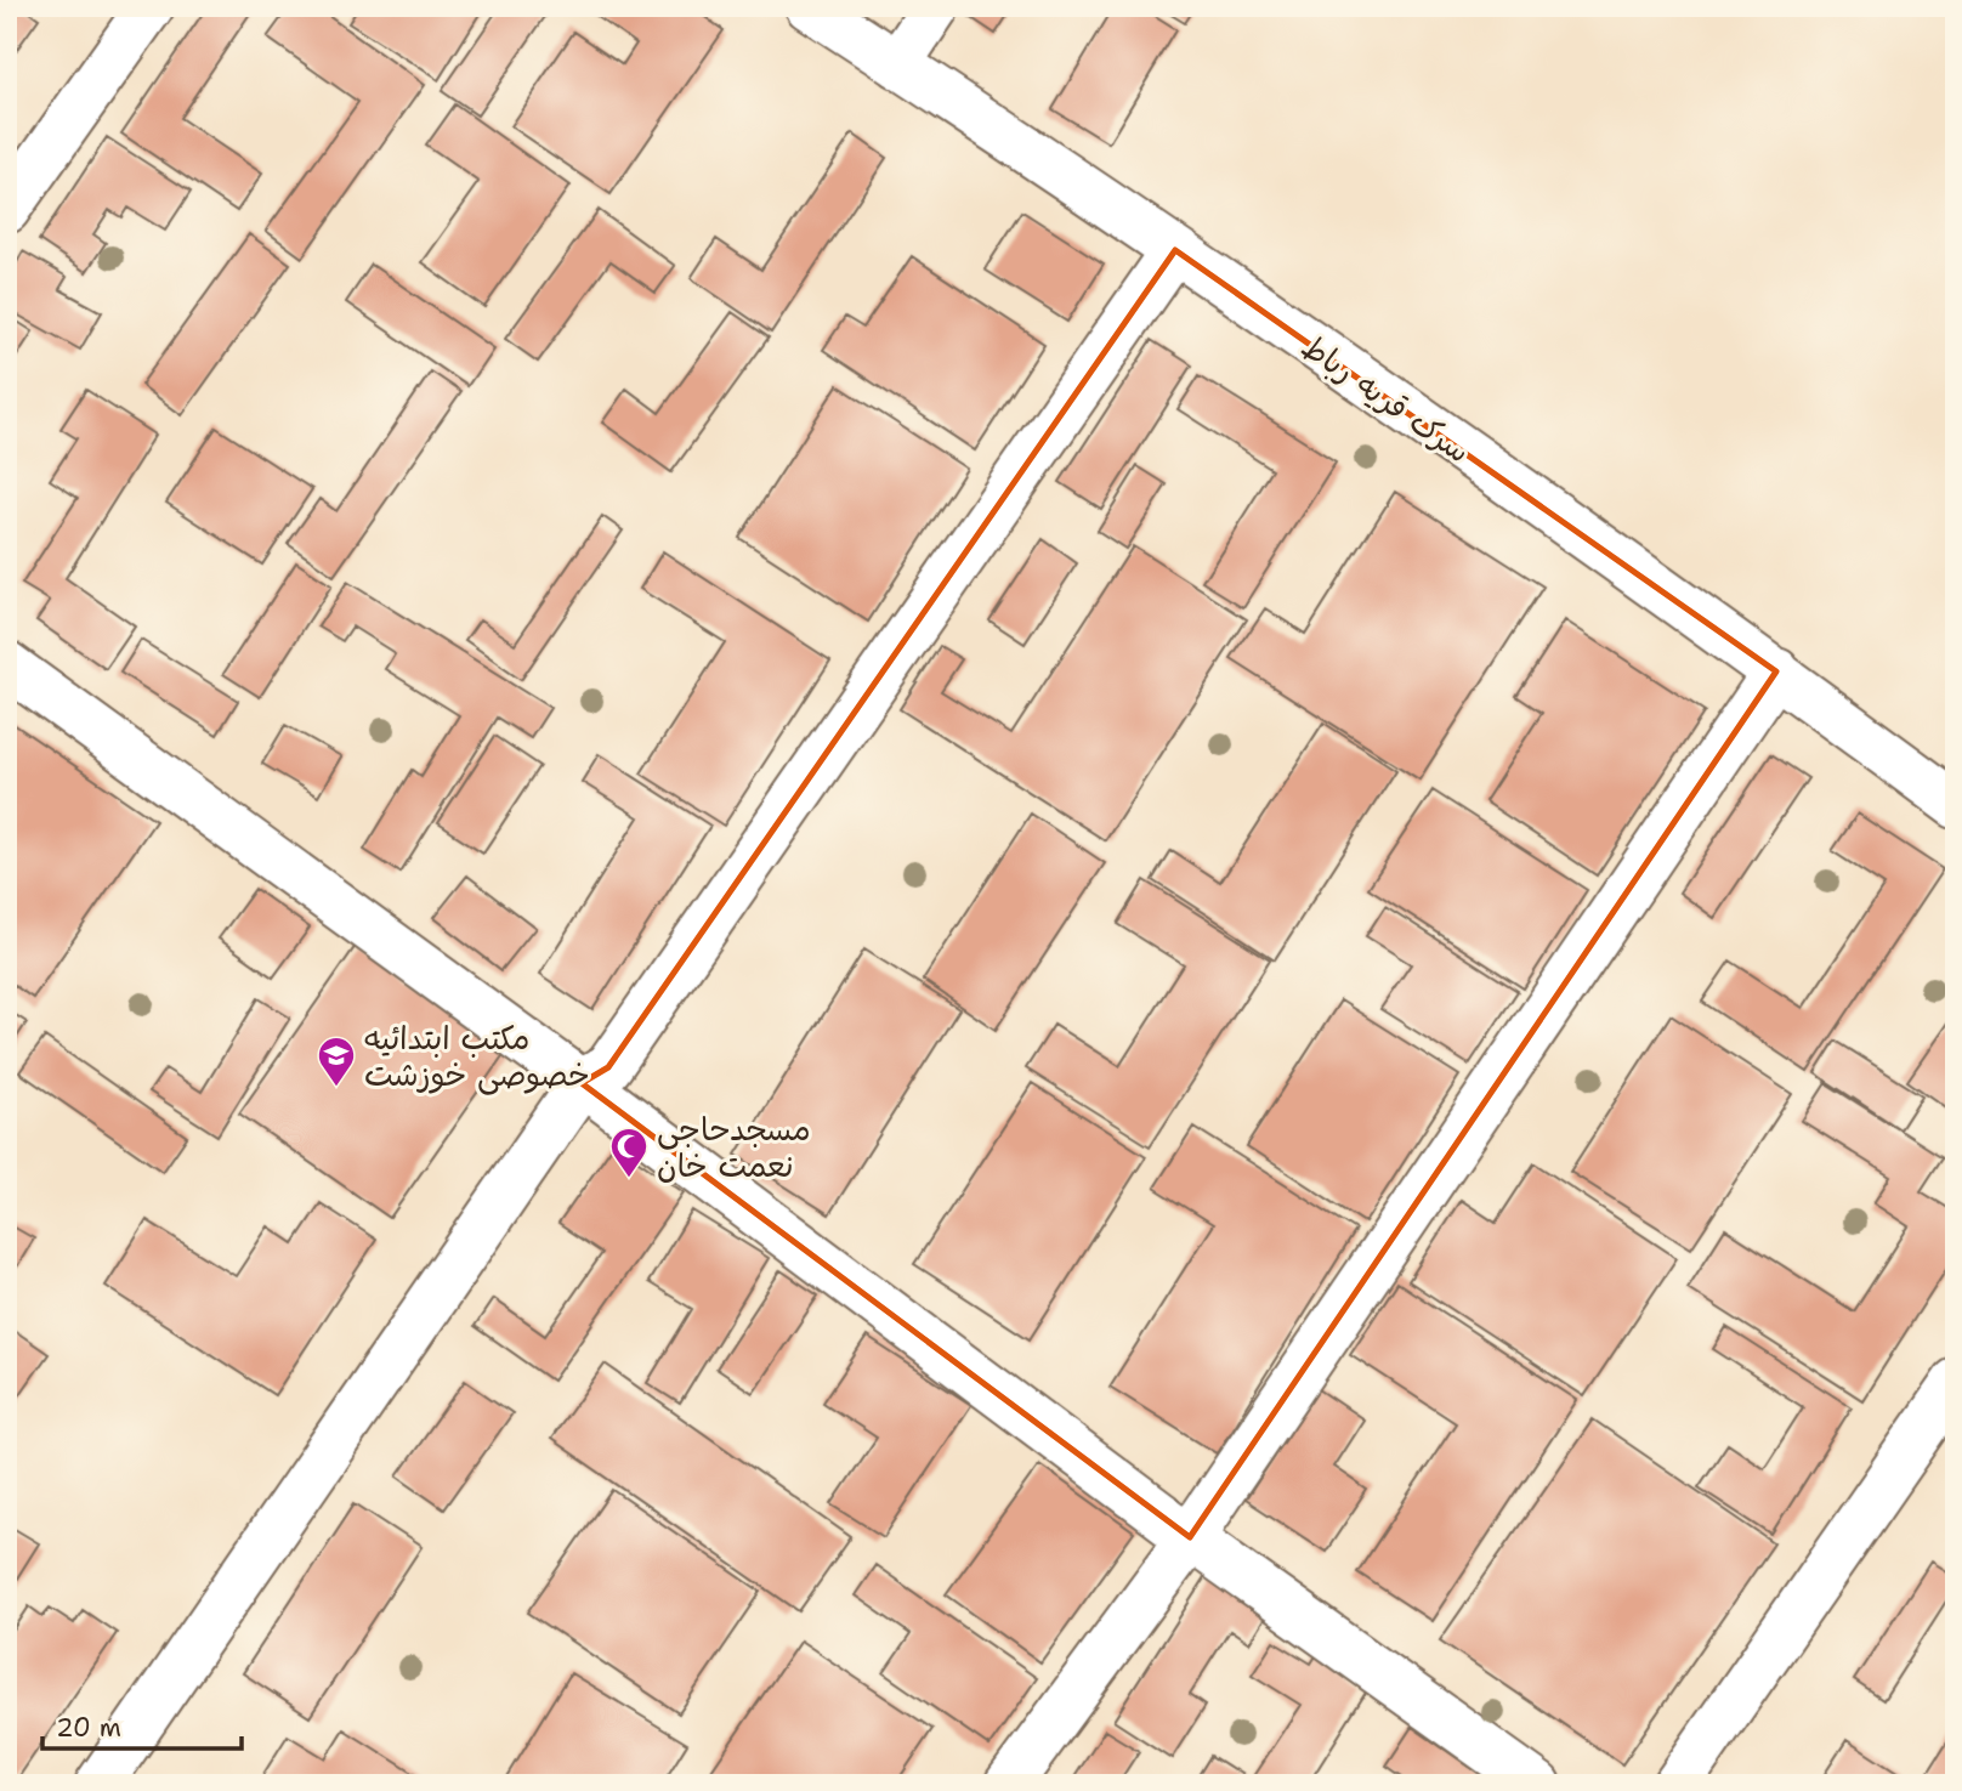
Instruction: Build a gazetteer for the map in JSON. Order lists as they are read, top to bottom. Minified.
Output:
{"streets":{"street":["سرک قریه رباط"]},"places":{"school or university":["مکتب ابتدائیه خصوصی خوزشت"],"mosque":["مسجدحاجی نعمت خان"]},"scale_bar":"20 m"}
